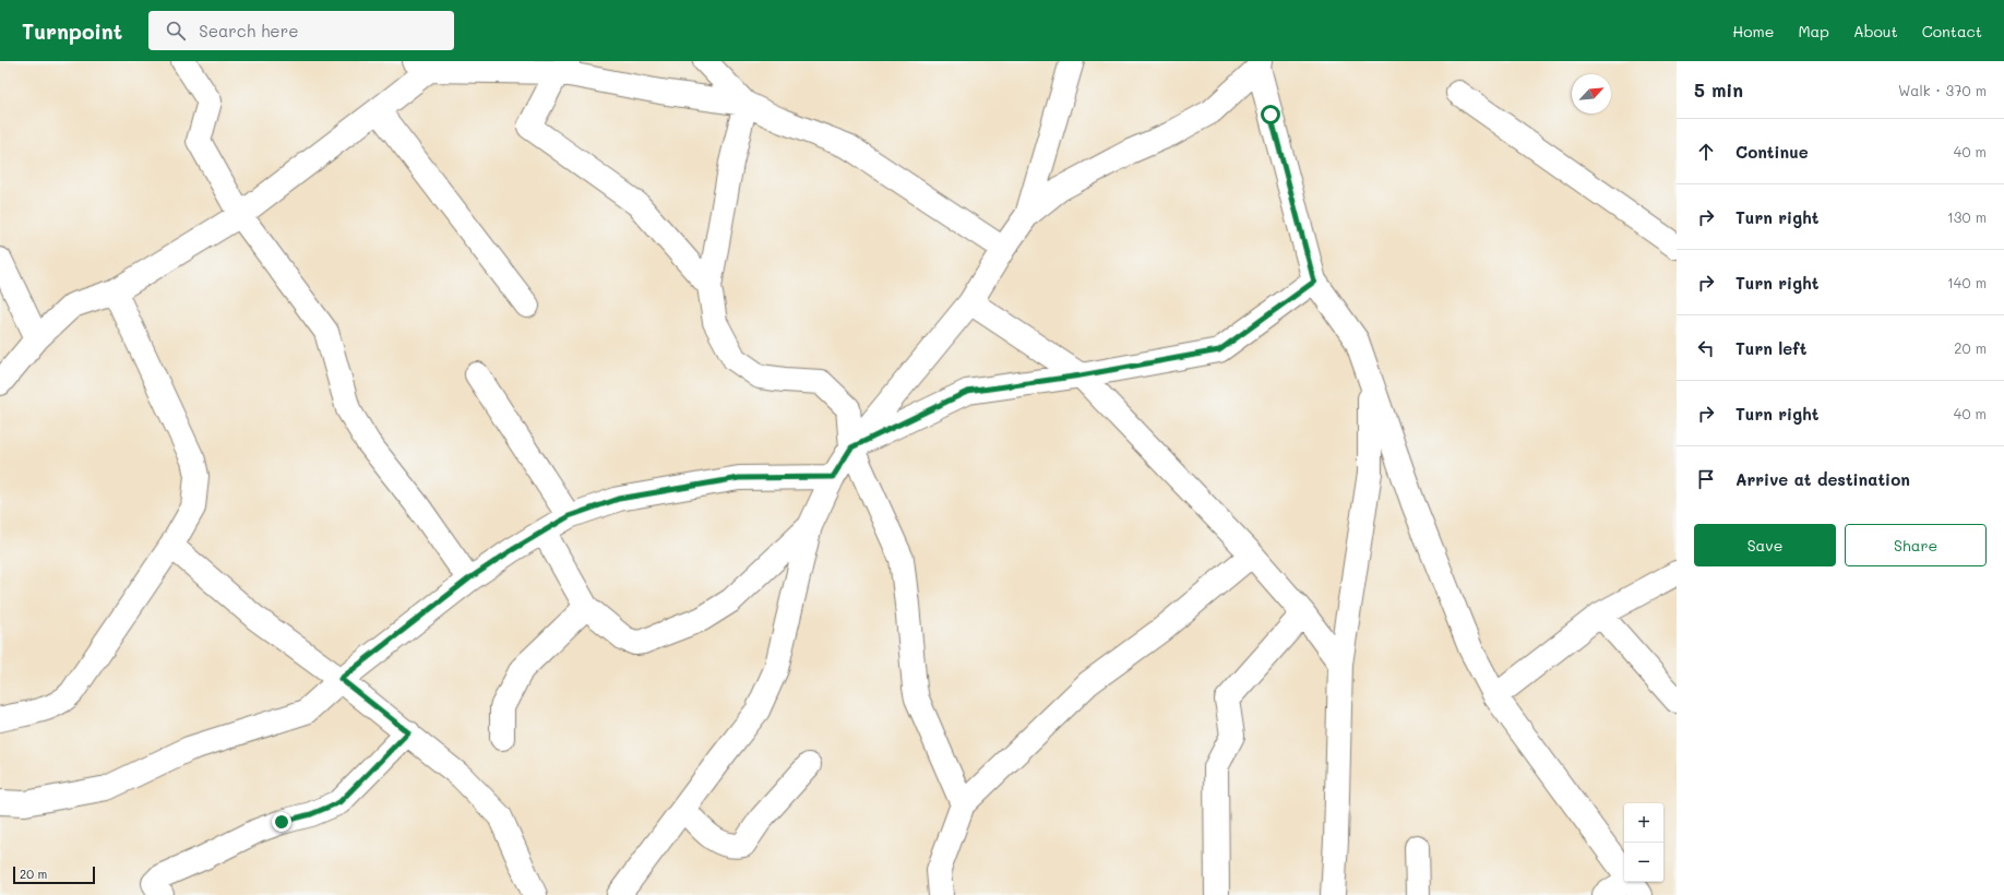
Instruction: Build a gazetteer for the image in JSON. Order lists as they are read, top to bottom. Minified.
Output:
{"scale_bar":"20 m","north":"top right","page":{"header":"Turnpoint","search":"Search here","nav":["Home","Map","About","Contact"],"heading":["5 min","Walk · 370 m"],"list":[["Continue","40 m"],["Turn right","130 m"],["Turn right","140 m"],["Turn left","20 m"],["Turn right","40 m"],"Arrive at destination"],"buttons":["Save","Share"],"map_buttons":["+","−"],"scale":"20 m"}}
